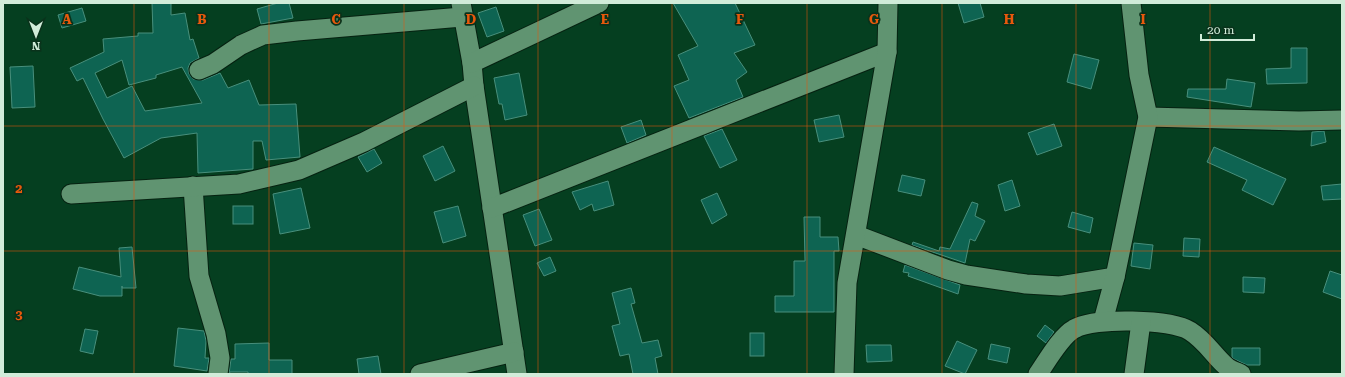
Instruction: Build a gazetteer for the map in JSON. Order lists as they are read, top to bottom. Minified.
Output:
{"scale_bar":"20 m","north":"bottom","grid":{"columns":["A","B","C","D","E","F","G","H","I"],"rows":["2","3"]}}
